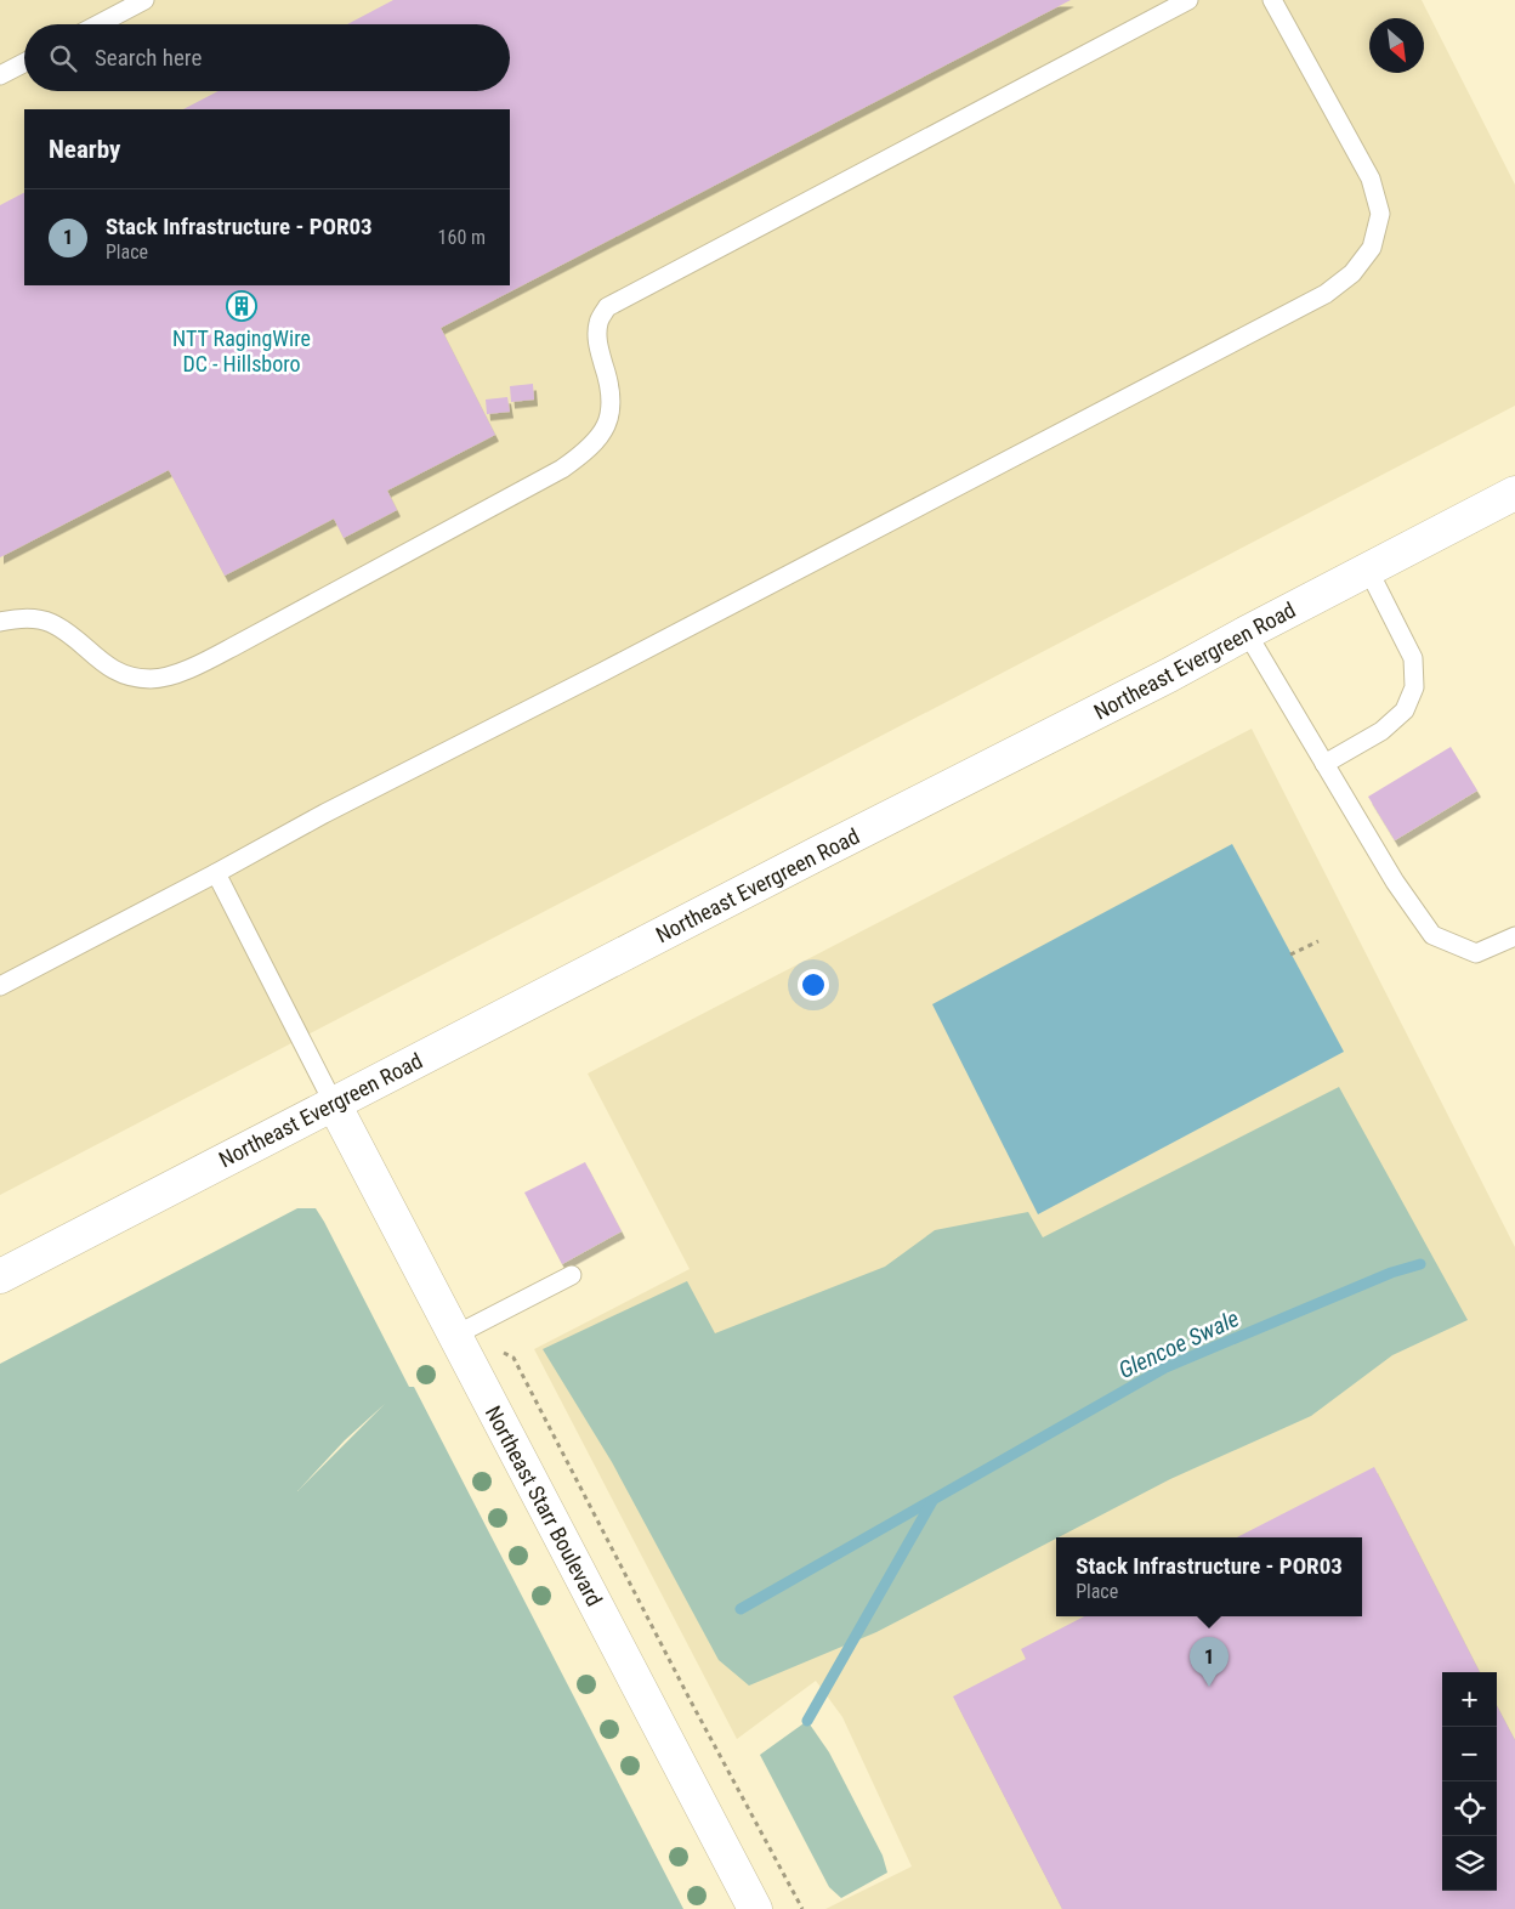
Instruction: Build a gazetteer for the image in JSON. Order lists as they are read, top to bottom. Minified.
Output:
{"streets":{"main road":["Northeast Evergreen Road","Northeast Starr Boulevard"]},"crossings":[["Northeast Evergreen Road","Northeast Starr Boulevard"]],"water":["Glencoe Swale"],"places":{"building":["NTT RagingWire DC - Hillsboro"]},"north":"bottom right","page":{"search":"Search here","heading":"Nearby","list":[{"mark":"1","name":"Stack Infrastructure - POR03","note":"Place","value":"160 m"}],"popup":["Stack Infrastructure - POR03","Place"],"pins":"1","map_buttons":["+","−"]}}
